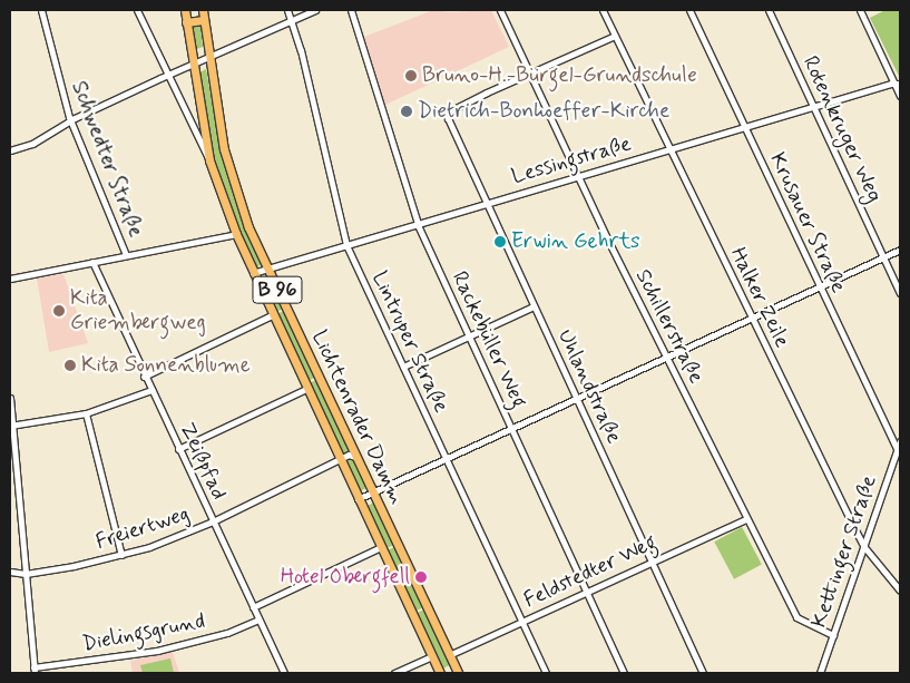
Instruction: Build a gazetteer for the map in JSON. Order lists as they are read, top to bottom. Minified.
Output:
{"streets":{"main road":["B 96","Lichtenrader Damm"],"street":["Rotenkruger Weg","Schwedter Straße","Lessingstraße","Krusauer Straße","Halker Zeile","Schillerstraße","Rackebüller Weg","Lintruper Straße","Uhlandstraße","Zeißpfad","Freiertweg","Kettinger Straße","Feldstedter Weg","Dielingsgrund"]},"crossings":[["Rotenkruger Weg","Lessingstraße"],["Lessingstraße","Krusauer Straße"],["Lessingstraße","Halker Zeile"],["Lessingstraße","Schillerstraße"],["Lessingstraße","Rackebüller Weg"],["Lessingstraße","Lintruper Straße"],["Lessingstraße","Uhlandstraße"],["Lessingstraße","Lichtenrader Damm"],["Krusauer Straße","Kettinger Straße"],["Halker Zeile","Kettinger Straße"],["Schillerstraße","Uhlandstraße"],["Schillerstraße","Kettinger Straße"],["Schillerstraße","Feldstedter Weg"],["Rackebüller Weg","Feldstedter Weg"],["Lintruper Straße","Feldstedter Weg"],["Uhlandstraße","Feldstedter Weg"],["Lichtenrader Damm","Freiertweg"],["Lichtenrader Damm","Feldstedter Weg"],["Zeißpfad","Freiertweg"],["Zeißpfad","Dielingsgrund"]],"places":["Bruno-H.-Bürgel-Grundschule","Dietrich-Bonhoeffer-Kirche","Erwin Gehrts","Kita Griembergweg","Kita Sonnenblume","Hotel Obergfell"]}
